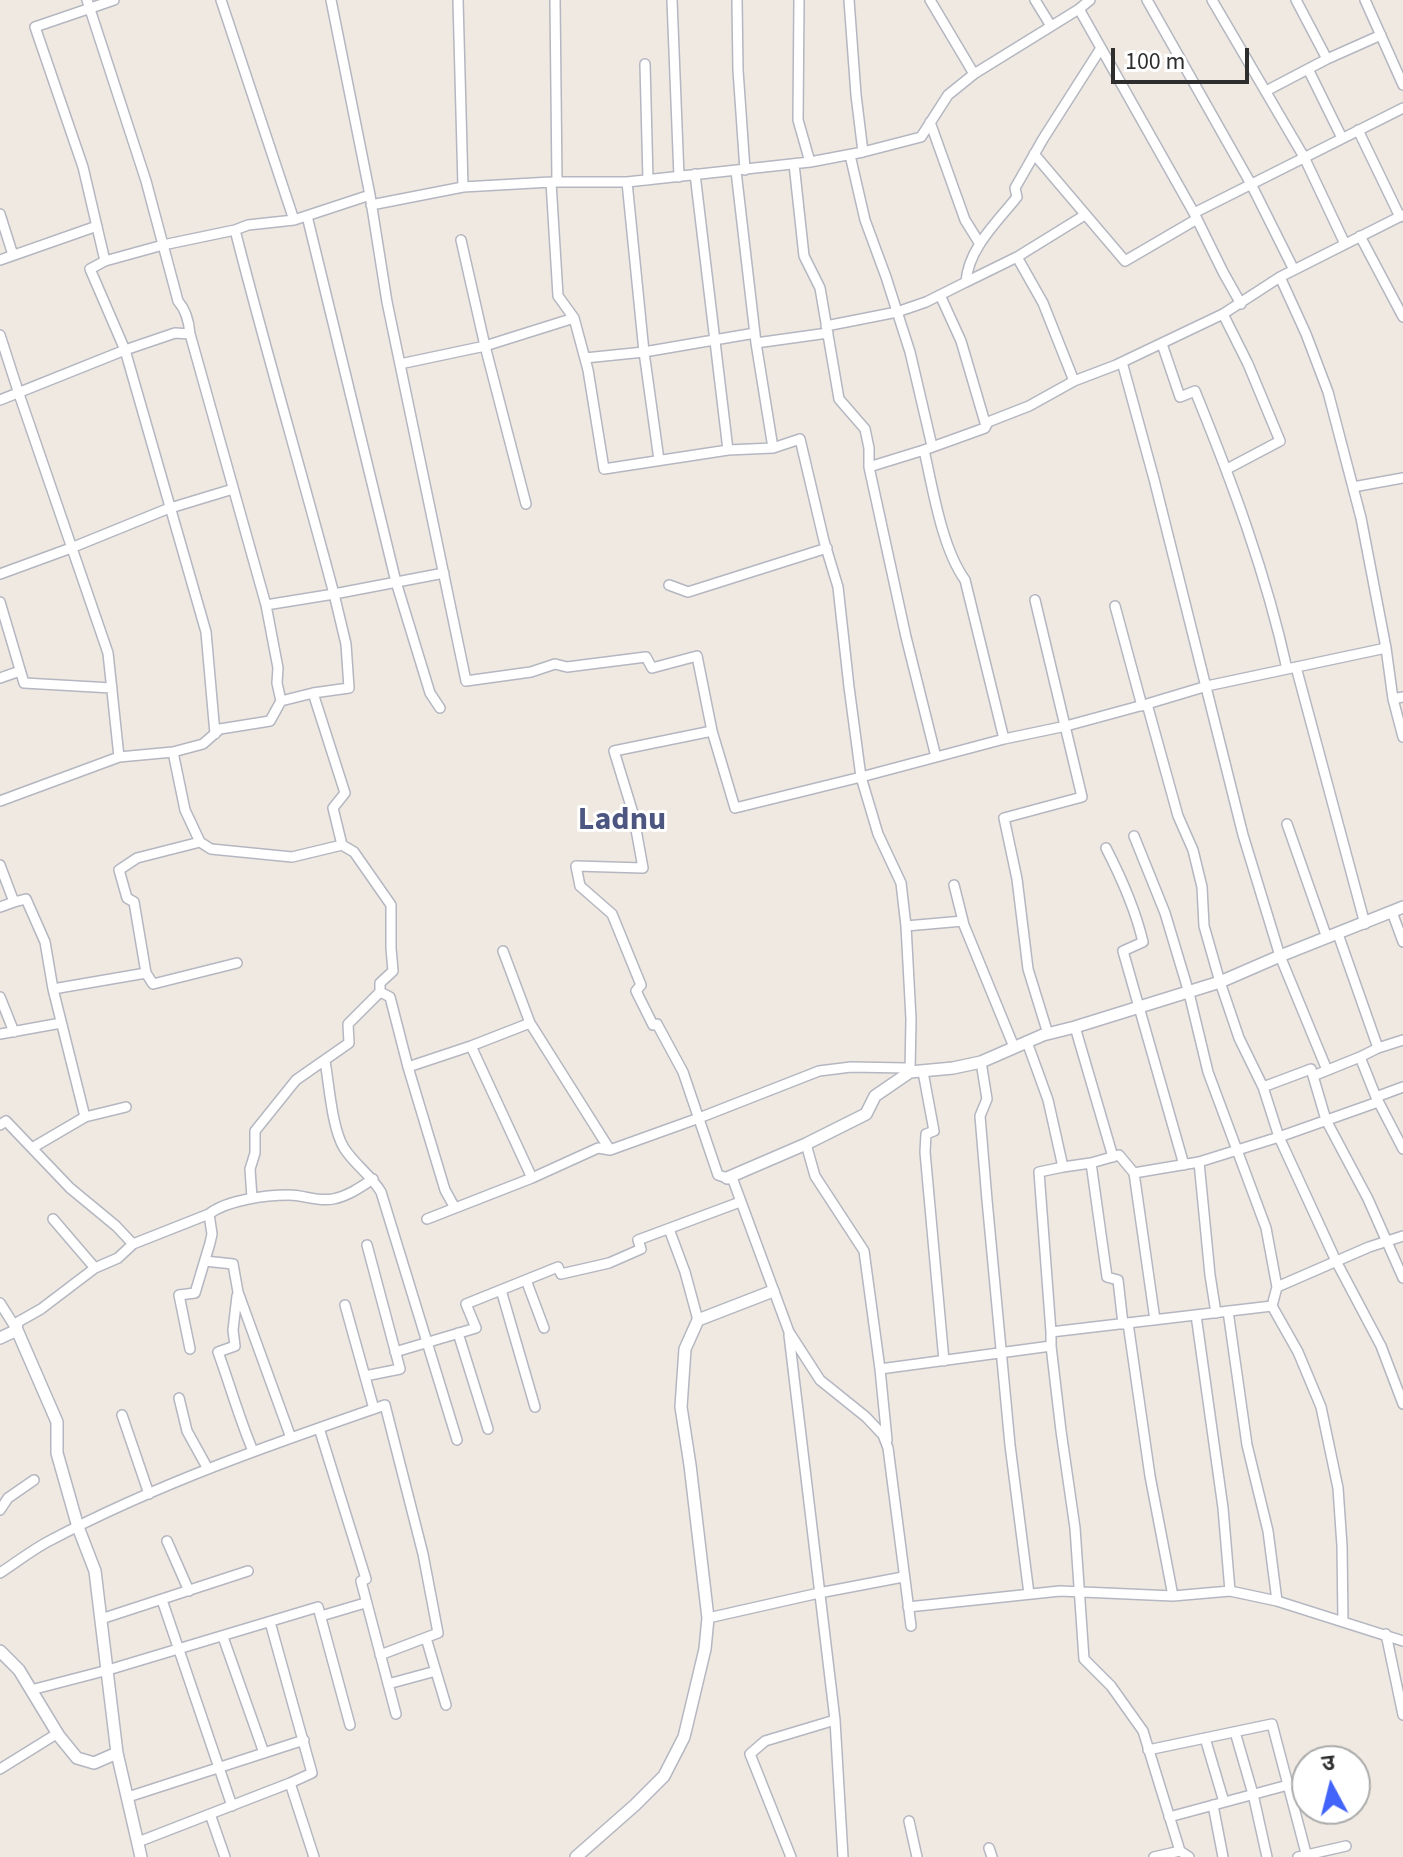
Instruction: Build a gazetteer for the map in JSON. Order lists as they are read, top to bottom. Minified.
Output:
{"districts":["Ladnu"],"scale_bar":"100 m","north":"top"}
